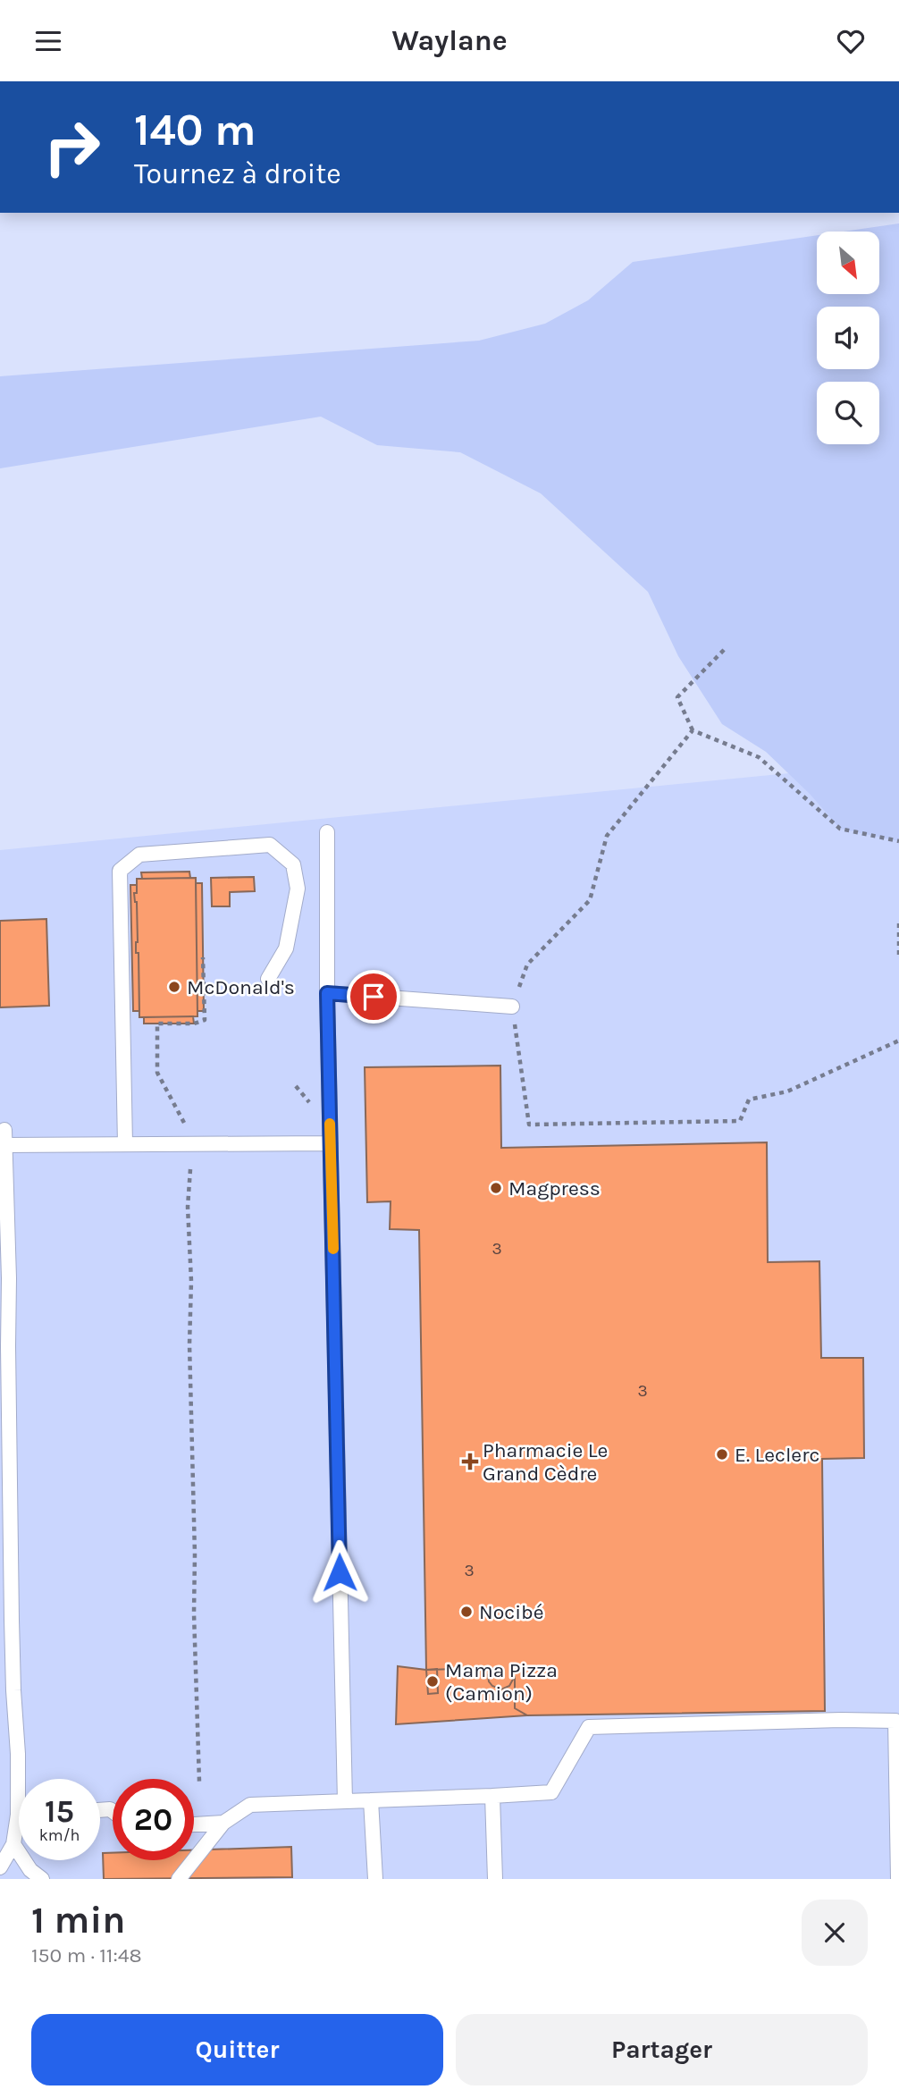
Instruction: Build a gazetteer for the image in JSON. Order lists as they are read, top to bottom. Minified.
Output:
{"places":{"other":["McDonald's","Magpress","E. Leclerc","Nocibé","Mama Pizza (Camion)"],"health":["Pharmacie Le Grand Cèdre"]},"house_numbers":["3","3","3"],"north":"bottom right","page":{"header":"Waylane","turn":["140 m","Tournez à droite"],"speed":"15 km/h","limit":"20","heading":["1 min","150 m · 11:48"],"buttons":["Quitter","Partager"]}}
